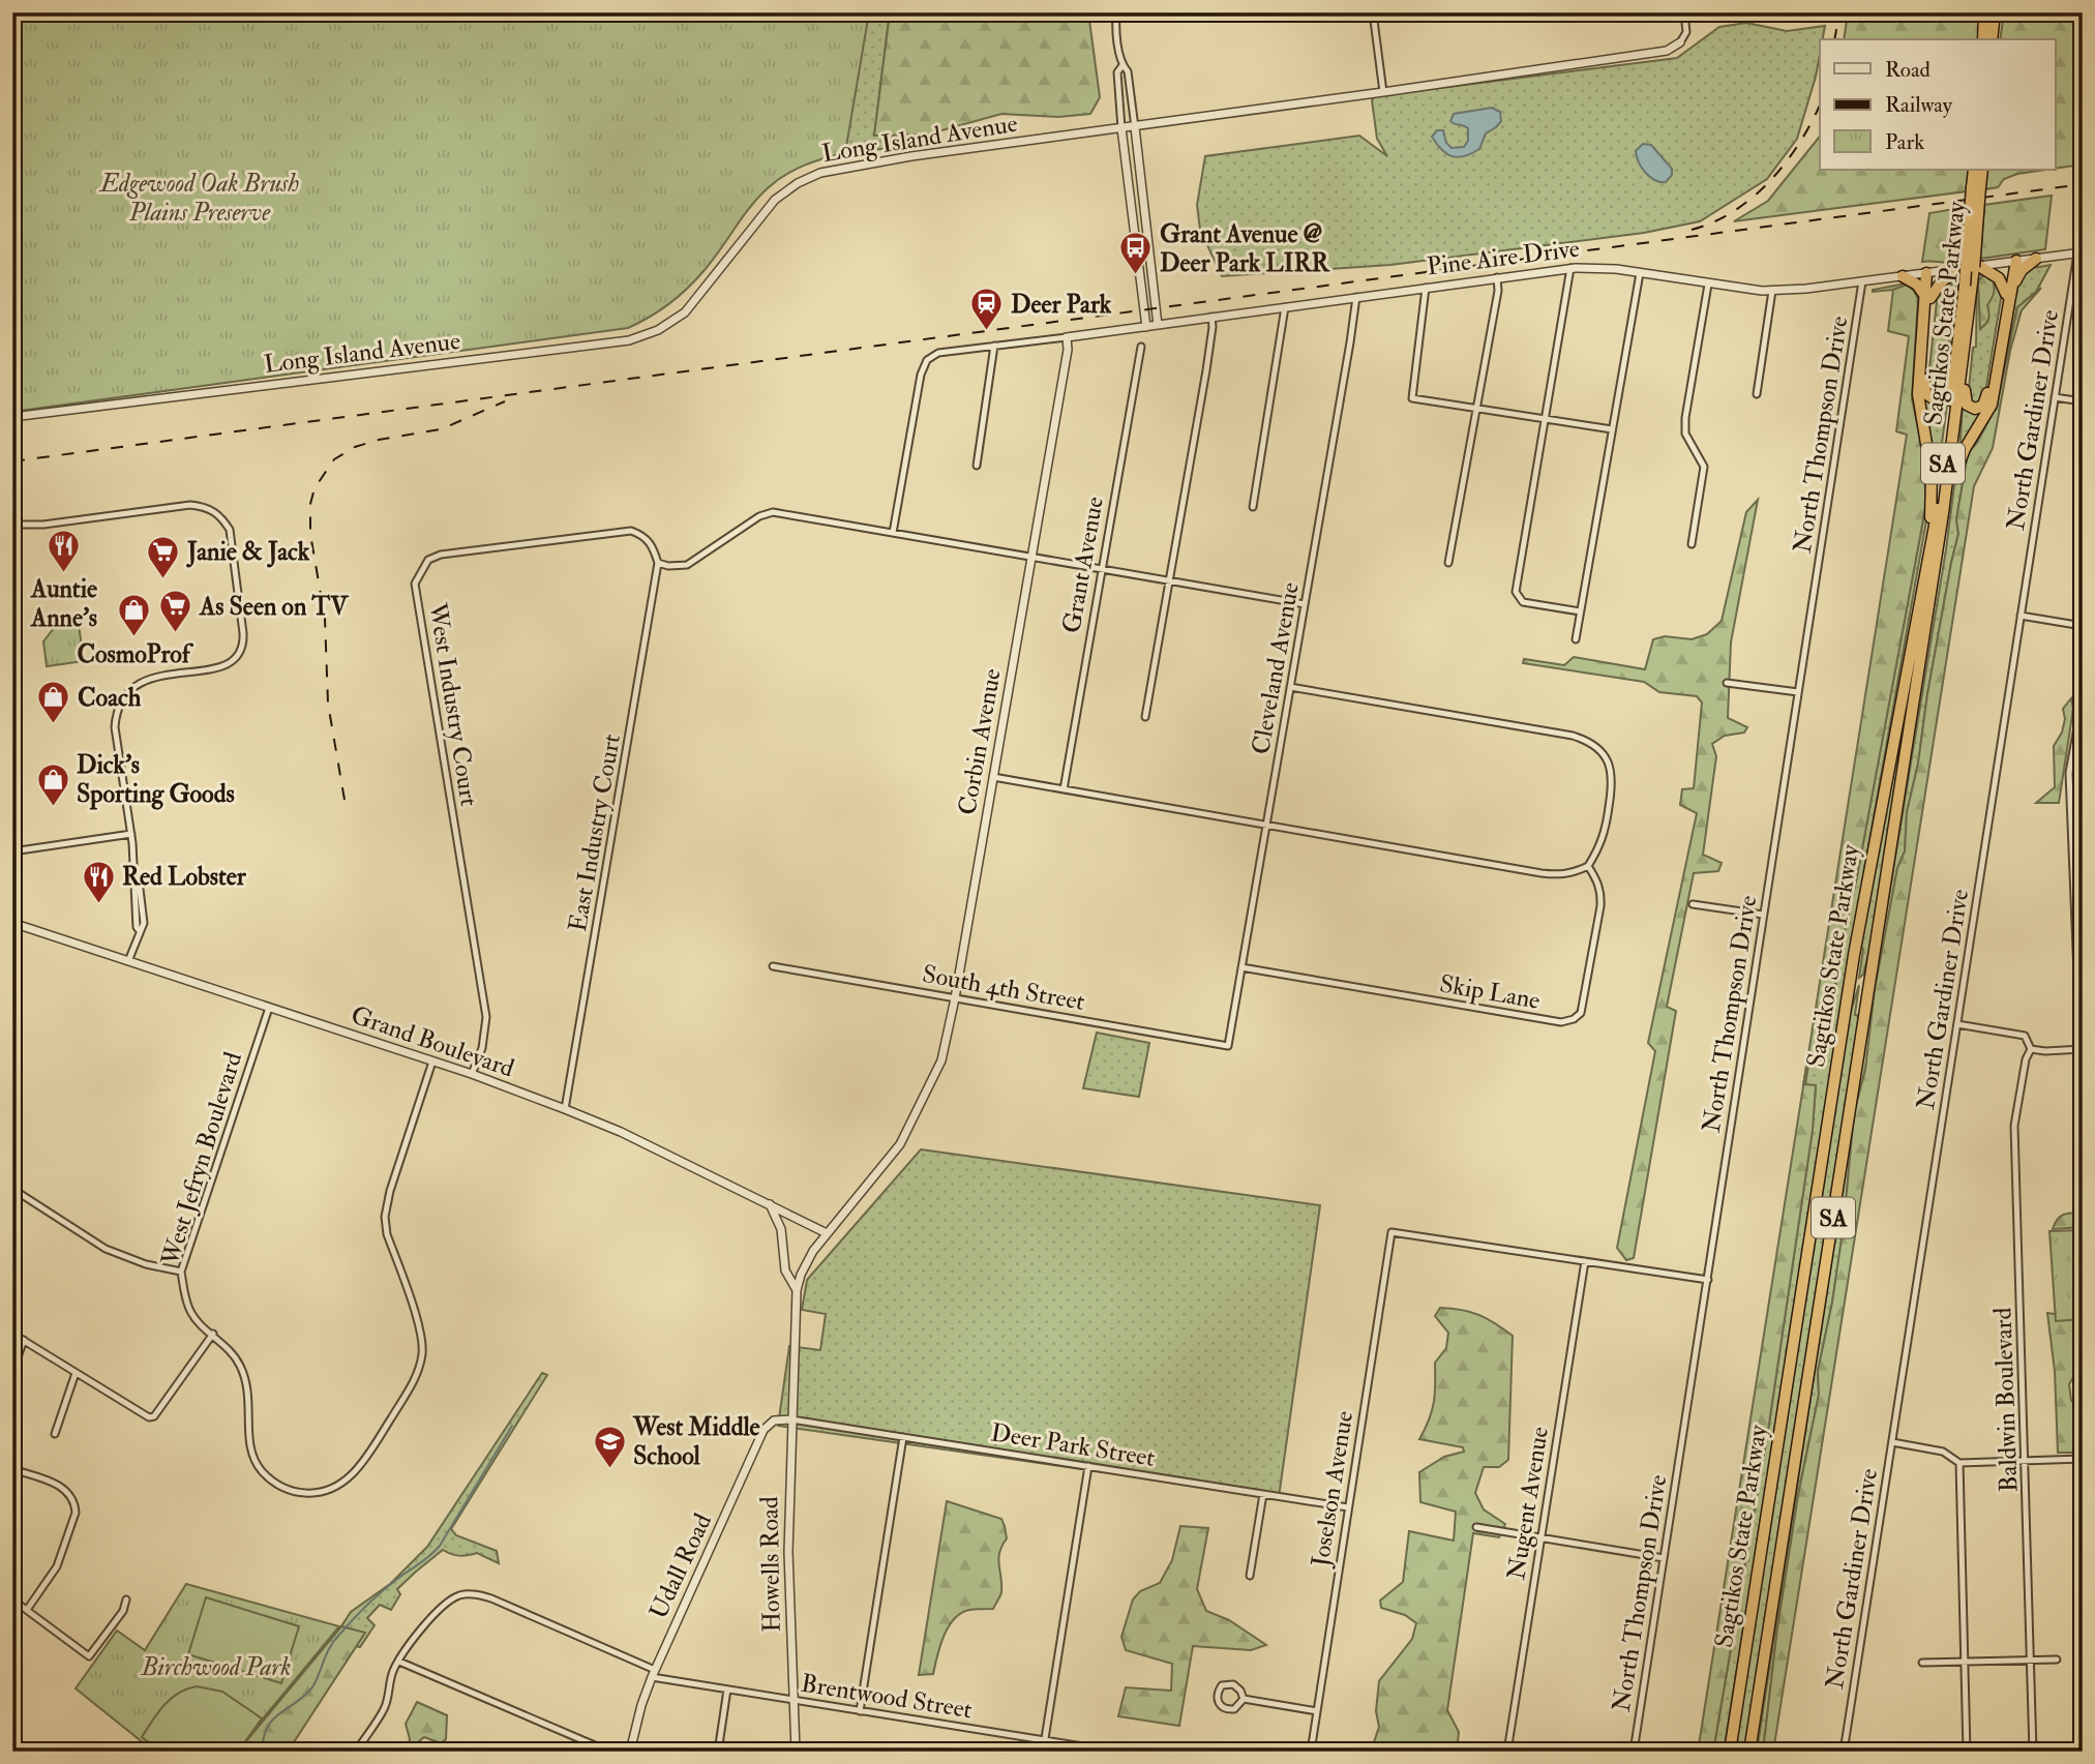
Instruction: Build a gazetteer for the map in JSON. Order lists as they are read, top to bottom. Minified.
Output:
{"streets":{"highway":["Sagtikos State Parkway","SA"],"street":["Long Island Avenue","Pine Aire Drive","North Gardiner Drive","North Thompson Drive","Grant Avenue","Cleveland Avenue","West Industry Court","Corbin Avenue","East Industry Court","South 4th Street","Skip Lane","Grand Boulevard","West Jefryn Boulevard","Baldwin Boulevard","Deer Park Street","Joselson Avenue","Nugent Avenue","Howells Road","Udall Road","Brentwood Street"]},"crossings":[["Pine Aire Drive","Sagtikos State Parkway"],["Pine Aire Drive","North Gardiner Drive"],["Pine Aire Drive","North Thompson Drive"],["Pine Aire Drive","Cleveland Avenue"],["Pine Aire Drive","Corbin Avenue"],["Cleveland Avenue","South 4th Street"],["Cleveland Avenue","Skip Lane"],["West Industry Court","East Industry Court"],["West Industry Court","Grand Boulevard"],["Corbin Avenue","South 4th Street"],["Corbin Avenue","Grand Boulevard"],["Corbin Avenue","Howells Road"],["East Industry Court","Grand Boulevard"],["Grand Boulevard","West Jefryn Boulevard"],["Deer Park Street","Joselson Avenue"],["Deer Park Street","Howells Road"],["Deer Park Street","Udall Road"],["Joselson Avenue","Nugent Avenue"],["Howells Road","Udall Road"],["Howells Road","Brentwood Street"],["Udall Road","Brentwood Street"]],"parks":["Edgewood Oak Brush Plains Preserve","Birchwood Park"],"places":{"bus stop":["Grant Avenue @ Deer Park LIRR"],"station":["Deer Park"],"restaurant":["Auntie Anne's","Red Lobster"],"supermarket":["Janie & Jack","As Seen on TV"],"shop":["CosmoProf","Coach","Dick's Sporting Goods"],"school or university":["West Middle School"]},"legend":["Road","Railway","Park"]}
